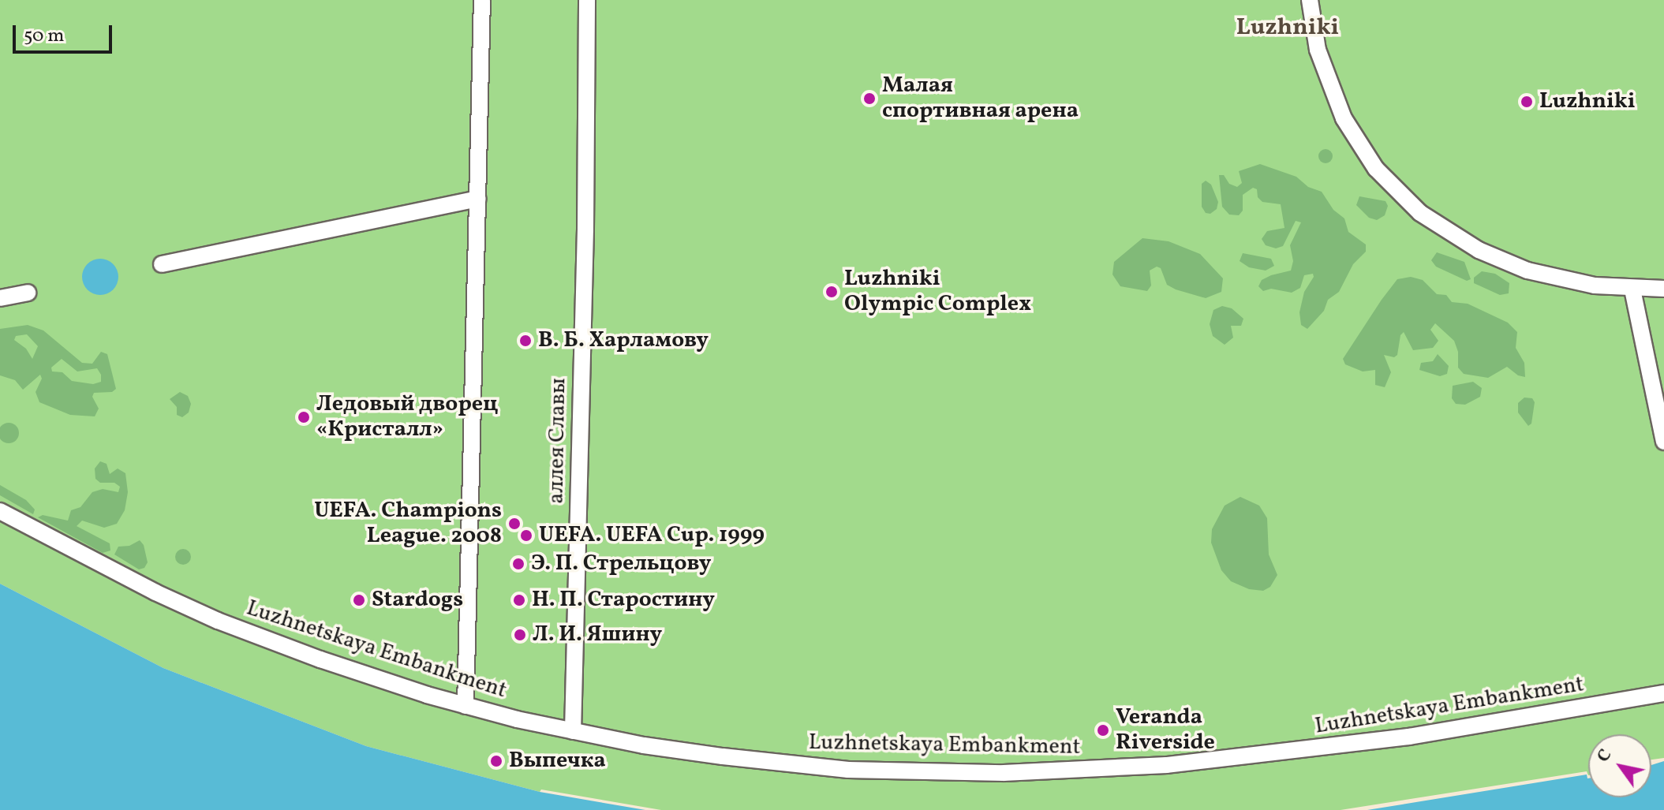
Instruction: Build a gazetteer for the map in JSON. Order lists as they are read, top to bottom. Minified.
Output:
{"streets":{"street":["аллея Славы","Luzhnetskaya Embankment"]},"crossings":[["аллея Славы","Luzhnetskaya Embankment"]],"districts":["Luzhniki"],"places":["Малая спортивная арена","Luzhniki","Luzhniki Olympic Complex","В. Б. Харламову","Ледовый дворец «Кристалл»","UEFA. Champions League. 2008","UEFA. UEFA Cup. 1999","Э. П. Стрельцову","Stardogs","Н. П. Старостину","Л. И. Яшину","Veranda Riverside","Выпечка"],"scale_bar":"50 m","north":"top left"}
